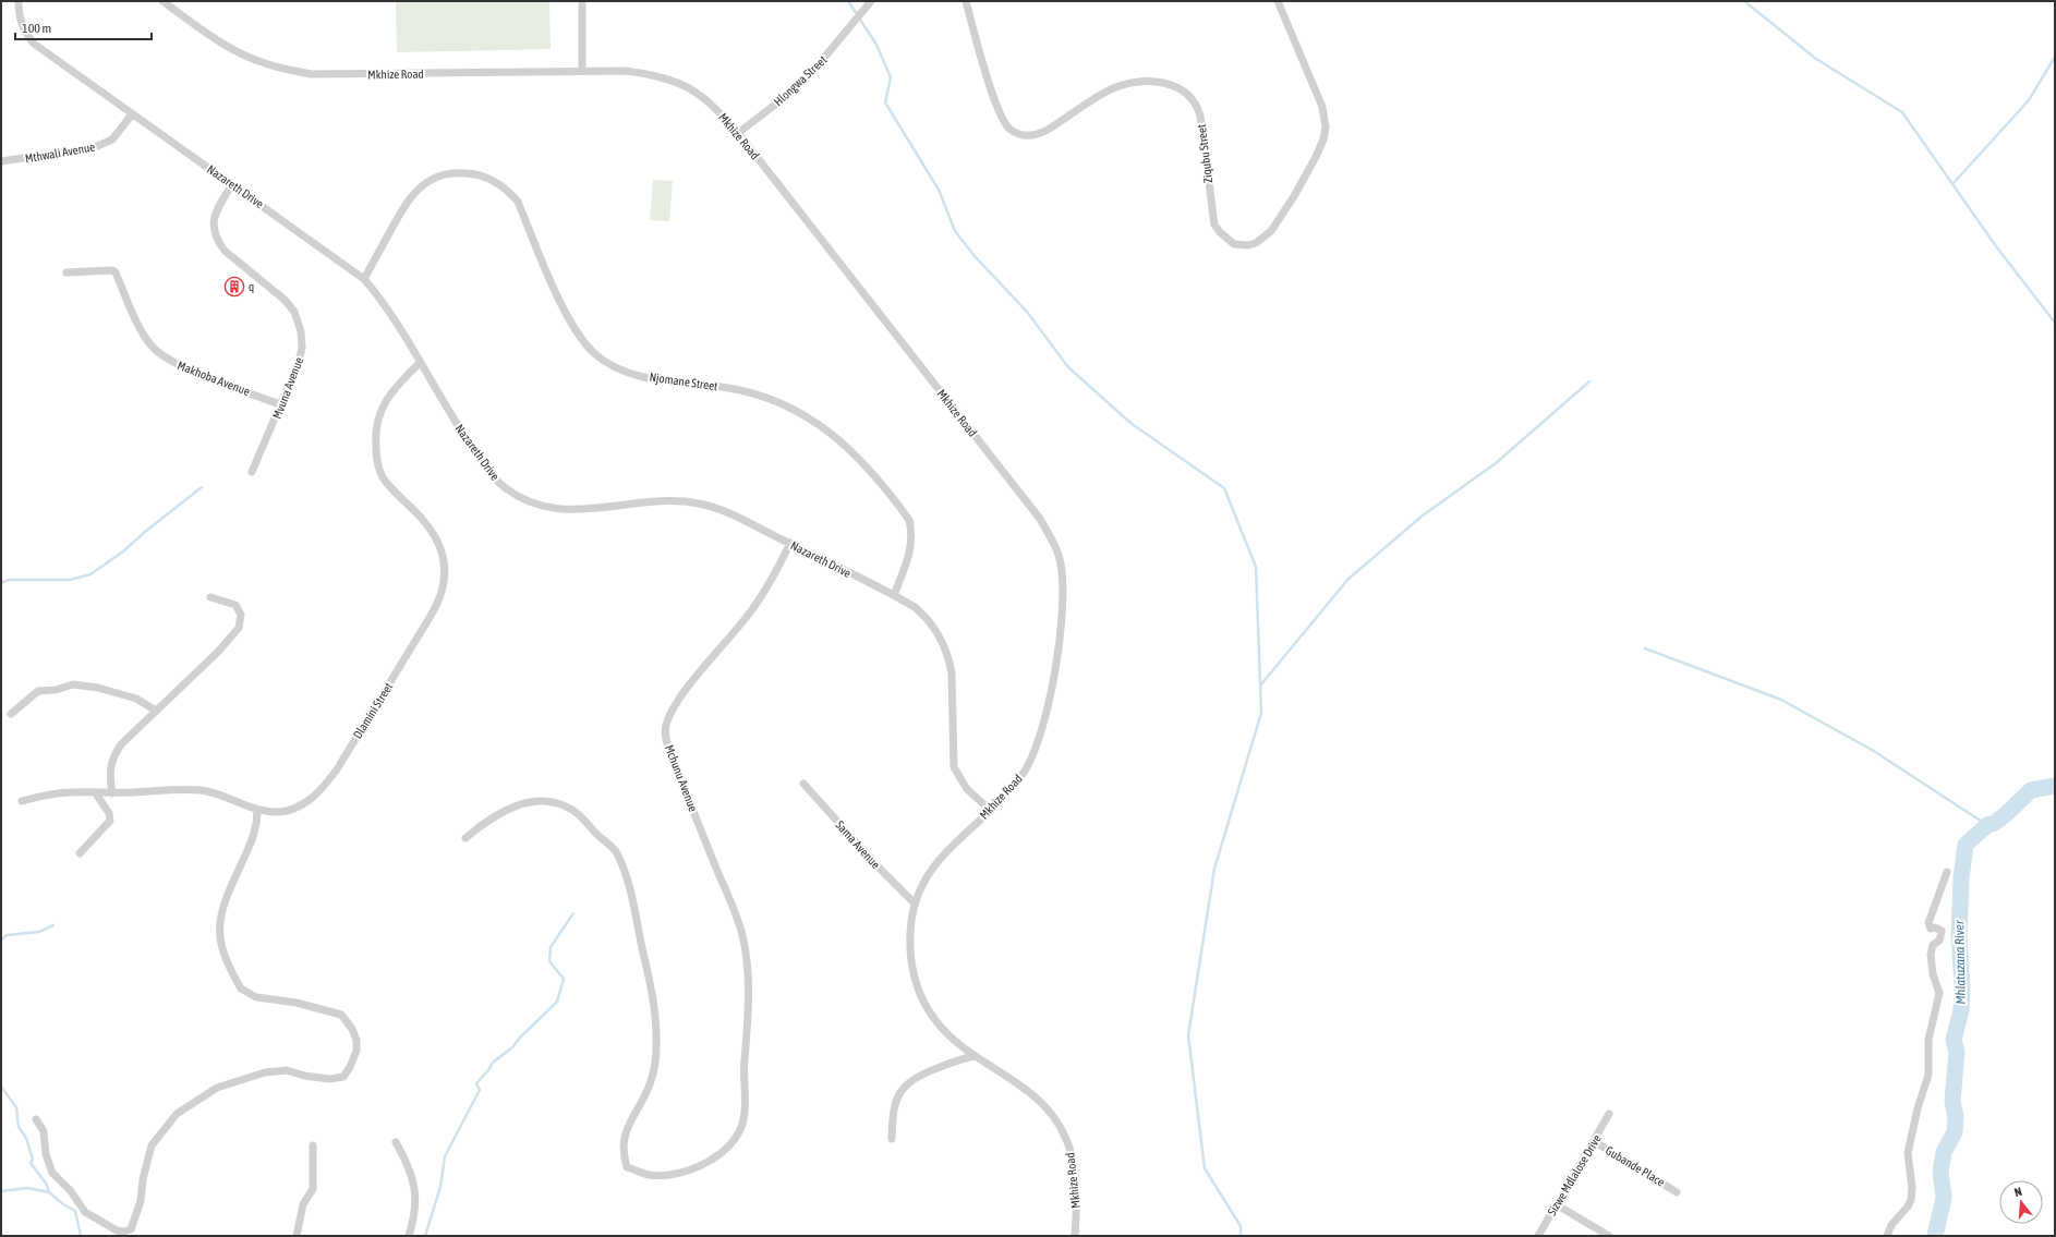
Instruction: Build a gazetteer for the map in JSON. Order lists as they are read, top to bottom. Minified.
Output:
{"streets":{"street":["Mkhize Road","Hlongwa Street","Mthwali Avenue","Ziqubu Street","Nazareth Drive","Makhoba Avenue","Njomane Street","Mvuna Avenue","Dlamini Street","Mchunu Avenue","Sama Avenue","Gubande Place","Sizwe Mdlalose Drive"]},"crossings":[["Mkhize Road","Hlongwa Street"],["Mkhize Road","Nazareth Drive"],["Mkhize Road","Sama Avenue"],["Mthwali Avenue","Nazareth Drive"],["Nazareth Drive","Njomane Street"],["Nazareth Drive","Mvuna Avenue"],["Nazareth Drive","Dlamini Street"],["Nazareth Drive","Mchunu Avenue"],["Makhoba Avenue","Mvuna Avenue"],["Gubande Place","Sizwe Mdlalose Drive"]],"water":["Mhlatuzana River"],"places":{"building":["q"]},"scale_bar":"100 m","north":"top"}
